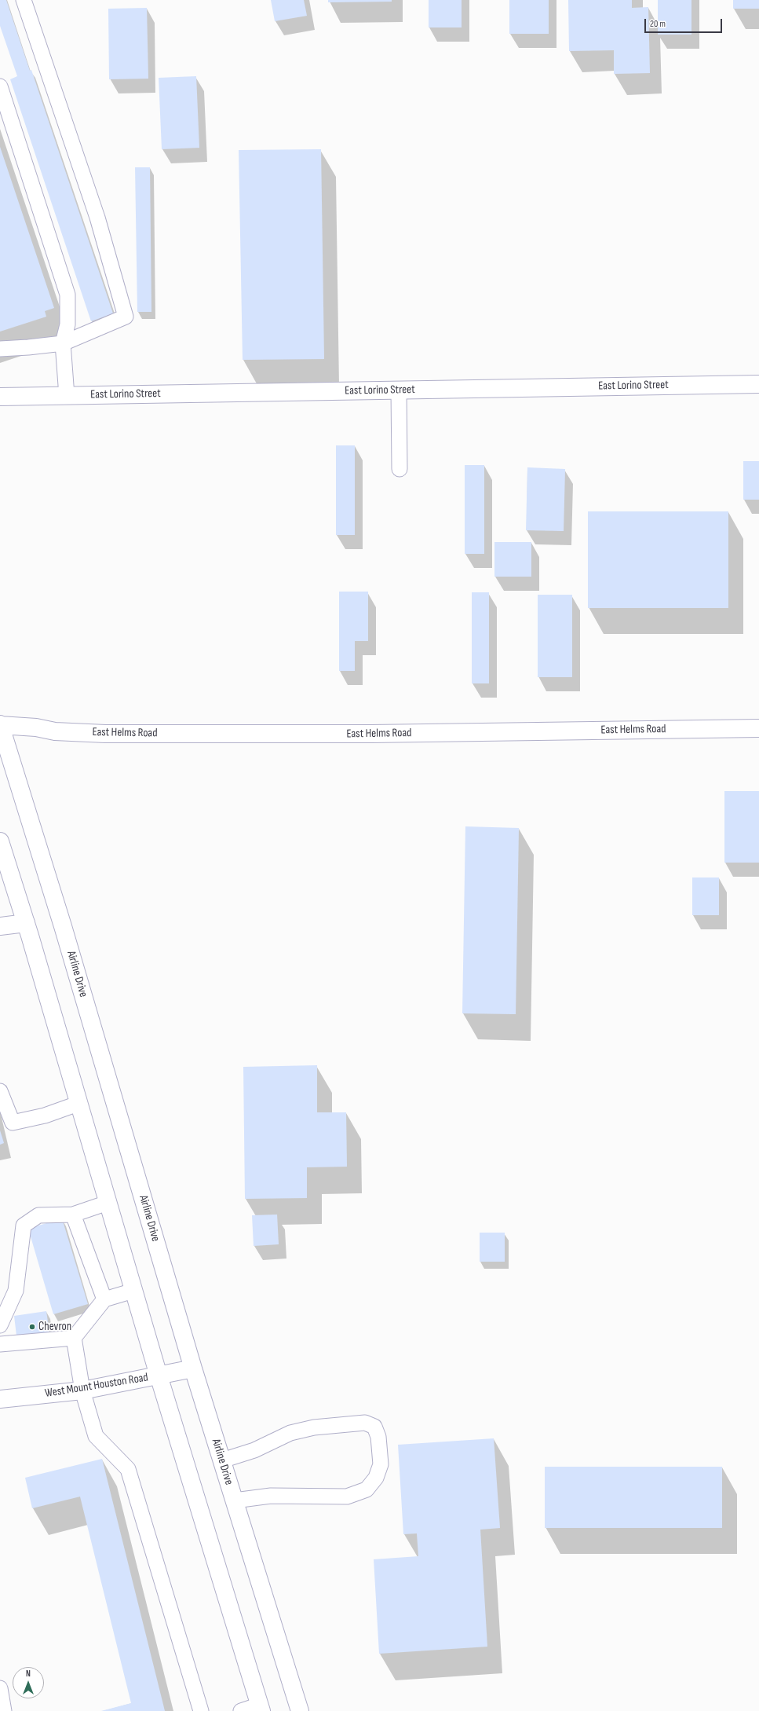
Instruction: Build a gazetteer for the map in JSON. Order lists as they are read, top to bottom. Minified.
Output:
{"streets":{"main road":["East Lorino Street","East Helms Road","Airline Drive","West Mount Houston Road"]},"crossings":[["East Helms Road","Airline Drive"],["Airline Drive","West Mount Houston Road"]],"places":["Chevron"],"scale_bar":"20 m","north":"top"}
